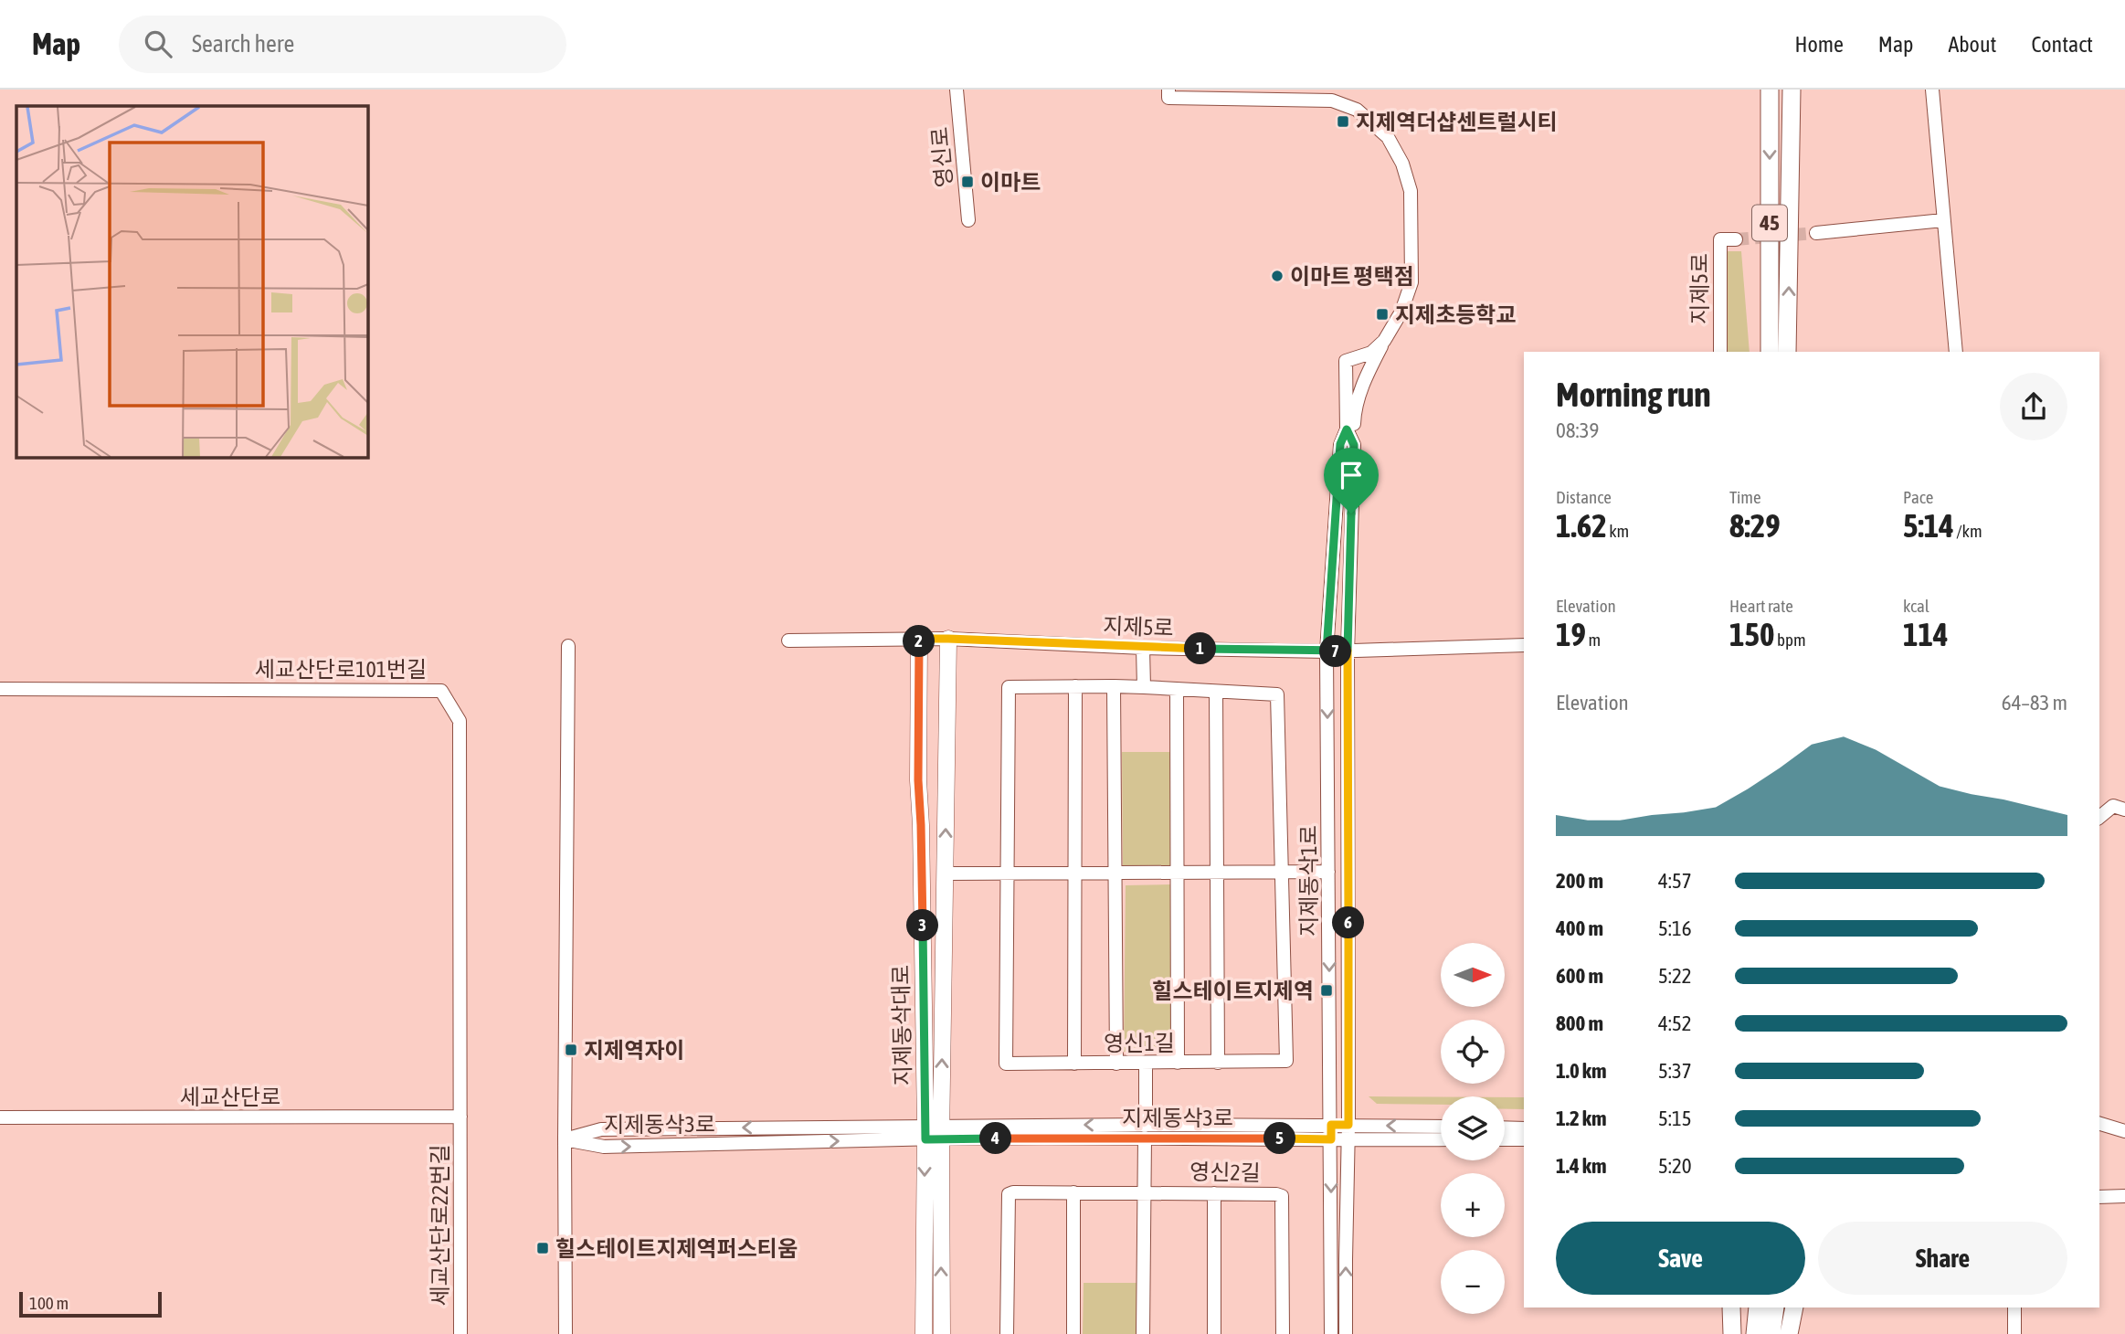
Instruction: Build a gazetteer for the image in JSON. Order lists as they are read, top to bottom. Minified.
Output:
{"streets":{"highway":["45"],"main road":["지제동삭대로"],"street":["영신로","지제5로","세교산단로101번길","지제동삭1로","영신1길","세교산단로","지제동삭3로","영신2길","세교산단로22번길"]},"crossings":[["지제5로","지제동삭1로"],["지제5로","지제동삭대로"],["세교산단로101번길","세교산단로"],["세교산단로101번길","세교산단로22번길"],["지제동삭1로","지제동삭3로"],["지제동삭대로","지제동삭3로"],["세교산단로","세교산단로22번길"]],"places":{"transit":["지제역더샵센트럴시티","이마트","지제초등학교","힐스테이트지제역","지제역자이","힐스테이트지제역퍼스티움"],"other":["이마트 평택점"]},"scale_bar":"100 m","north":"right","page":{"header":"Map","search":"Search here","nav":["Home","Map","About","Contact"],"heading":["Morning run","08:39"],"stats":[["Distance","1.62 km"],["Time","8:29"],["Pace","5:14 /km"],["Elevation","19 m"],["Heart rate","150 bpm"],["kcal","114"]],"pins":["2","1","7","6","3","4","5"],"chart":["Elevation","64–83 m"],"list":[{"name":"200 m","note":"4:57"},{"name":"400 m","note":"5:16"},{"name":"600 m","note":"5:22"},{"name":"800 m","note":"4:52"},{"name":"1.0 km","note":"5:37"},{"name":"1.2 km","note":"5:15"},{"name":"1.4 km","note":"5:20"}],"map_buttons":["+","−"],"buttons":["Save","Share"],"scale":"100 m"}}
